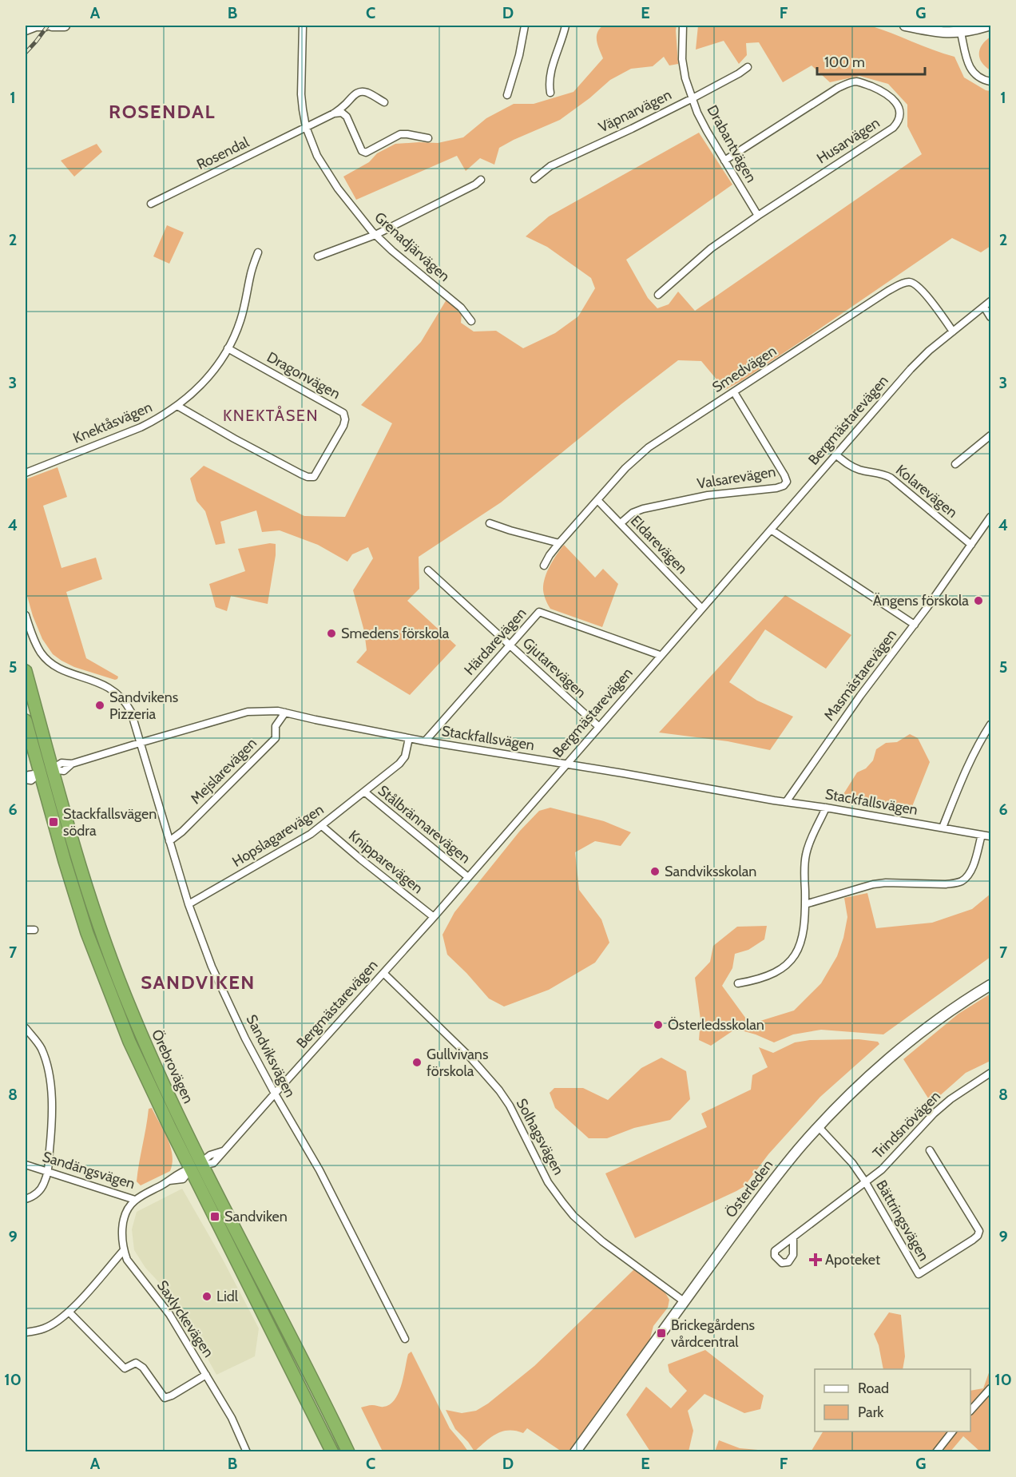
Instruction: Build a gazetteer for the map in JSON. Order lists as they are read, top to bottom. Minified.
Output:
{"streets":{"highway":["Örebrovägen"],"main road":["Österleden"],"street":["Väpnarvägen","Husarvägen","Drabantvägen","Rosendal","Grenadjärvägen","Smedvägen","Dragonvägen","Bergmästarevägen","Knektåsvägen","Valsarevägen","Kolarevägen","Eldarevägen","Härdarevägen","Gjutarevägen","Masmästarevägen","Stackfallsvägen","Mejslarevägen","Stålbrännarevägen","Hopslagarevägen","Knipparevägen","Sandviksvägen","Trindsnövägen","Solhagsvägen","Sandängsvägen","Bättringsvägen","Saxlyckevägen"]},"crossings":[["Väpnarvägen","Drabantvägen"],["Husarvägen","Drabantvägen"],["Rosendal","Grenadjärvägen"],["Smedvägen","Bergmästarevägen"],["Smedvägen","Valsarevägen"],["Smedvägen","Eldarevägen"],["Dragonvägen","Knektåsvägen"],["Bergmästarevägen","Kolarevägen"],["Bergmästarevägen","Eldarevägen"],["Bergmästarevägen","Härdarevägen"],["Bergmästarevägen","Gjutarevägen"],["Bergmästarevägen","Stackfallsvägen"],["Bergmästarevägen","Stålbrännarevägen"],["Bergmästarevägen","Knipparevägen"],["Bergmästarevägen","Sandviksvägen"],["Bergmästarevägen","Örebrovägen"],["Bergmästarevägen","Solhagsvägen"],["Valsarevägen","Eldarevägen"],["Kolarevägen","Masmästarevägen"],["Härdarevägen","Gjutarevägen"],["Härdarevägen","Stackfallsvägen"],["Masmästarevägen","Stackfallsvägen"],["Stackfallsvägen","Mejslarevägen"],["Stackfallsvägen","Hopslagarevägen"],["Stackfallsvägen","Sandviksvägen"],["Stackfallsvägen","Örebrovägen"],["Mejslarevägen","Sandviksvägen"],["Stålbrännarevägen","Hopslagarevägen"],["Hopslagarevägen","Knipparevägen"],["Hopslagarevägen","Sandviksvägen"],["Örebrovägen","Sandängsvägen"],["Trindsnövägen","Bättringsvägen"],["Solhagsvägen","Österleden"],["Österleden","Bättringsvägen"]],"districts":["ROSENDAL","KNEKTÅSEN","SANDVIKEN"],"places":{"other":["Ängens förskola","Smedens förskola","Sandvikens Pizzeria","Sandviksskolan","Österledsskolan","Gullvivans förskola","Lidl"],"transit":["Stackfallsvägen södra","Sandviken","Brickegårdens vårdcentral"],"health":["Apoteket"]},"legend":["Road","Park"],"scale_bar":"100 m","grid":{"columns":["A","B","C","D","E","F","G"],"rows":["1","2","3","4","5","6","7","8","9","10"]}}
